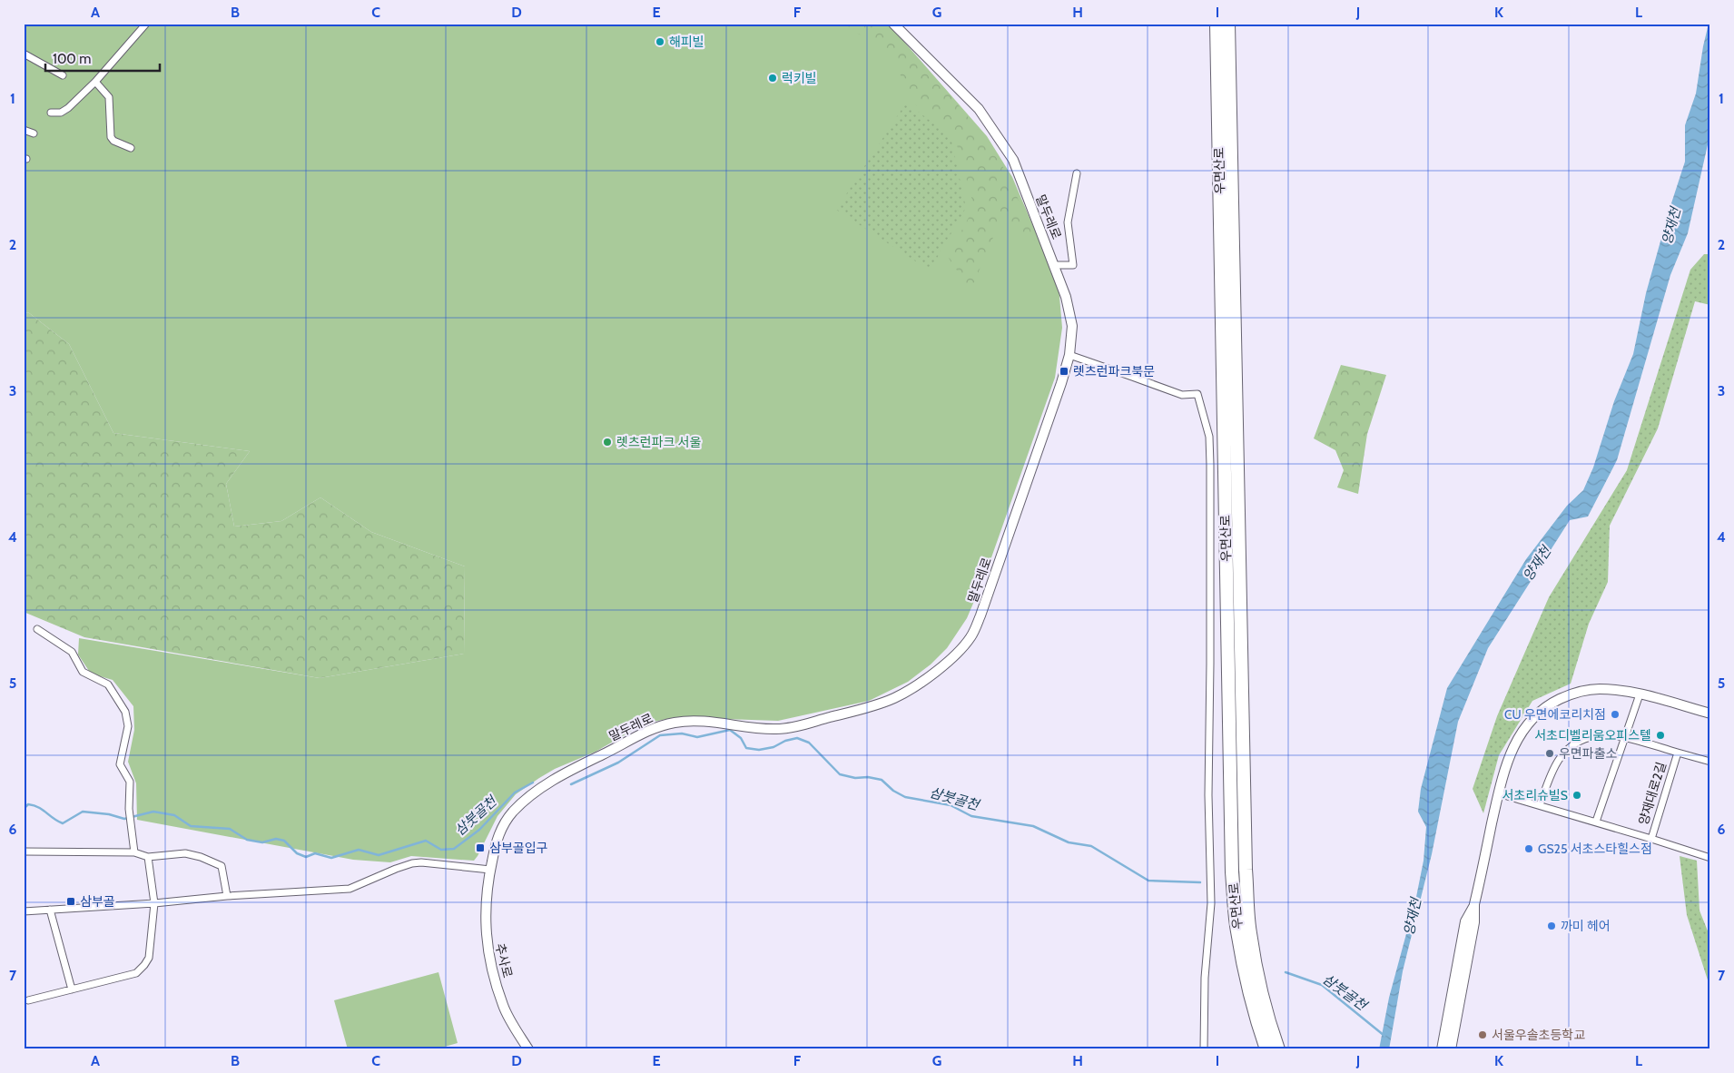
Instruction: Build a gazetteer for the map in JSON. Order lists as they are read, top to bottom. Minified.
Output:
{"streets":{"highway":["우면산로"],"street":["말두레로","양재대로2길","추사로"]},"crossings":[["말두레로","추사로"]],"water":["양재천","삼붓골천"],"places":{"other":["해피빌","럭키빌","렛츠런파크 서울","CU 우면에코리치점","서초디벨리움오피스텔","우면파출소","서초리슈빌S","GS25 서초스타힐스점","까미 헤어","서울우솔초등학교"],"transit":["렛츠런파크북문","삼부골입구","삼부골"]},"scale_bar":"100 m","grid":{"columns":["A","B","C","D","E","F","G","H","I","J","K","L"],"rows":["1","2","3","4","5","6","7"]}}
